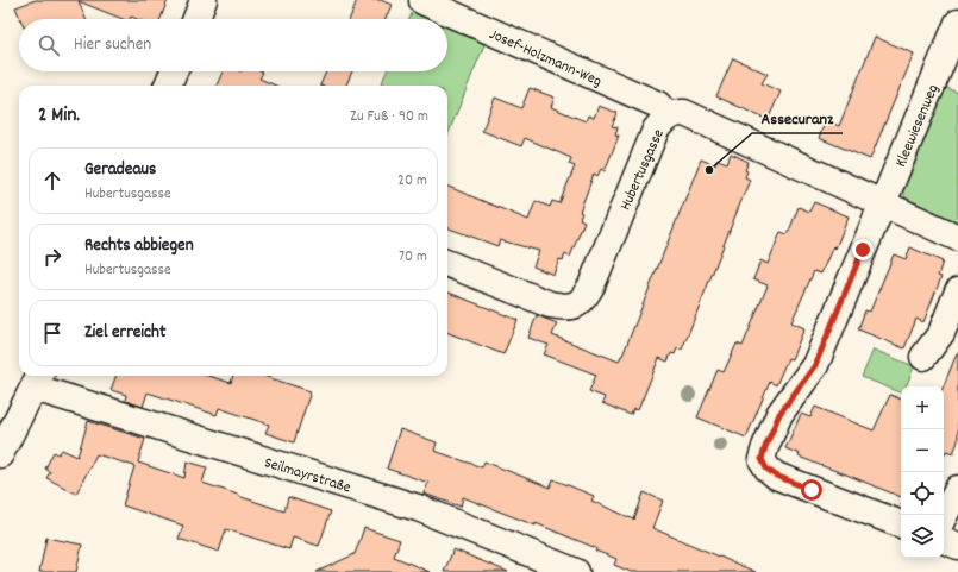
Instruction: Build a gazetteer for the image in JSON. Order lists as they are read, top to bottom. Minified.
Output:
{"streets":{"street":["Josef-Holzmann-Weg","Kleewiesenweg","Hubertusgasse","Seilmayrstraße"]},"crossings":[["Josef-Holzmann-Weg","Hubertusgasse"],["Kleewiesenweg","Hubertusgasse"]],"places":["Assecuranz"],"page":{"search":"Hier suchen","heading":["2 Min.","Zu Fuß · 90 m"],"list":[["Geradeaus","Hubertusgasse","20 m"],["Rechts abbiegen","Hubertusgasse","70 m"],"Ziel erreicht"],"map_buttons":["+","−"]}}
